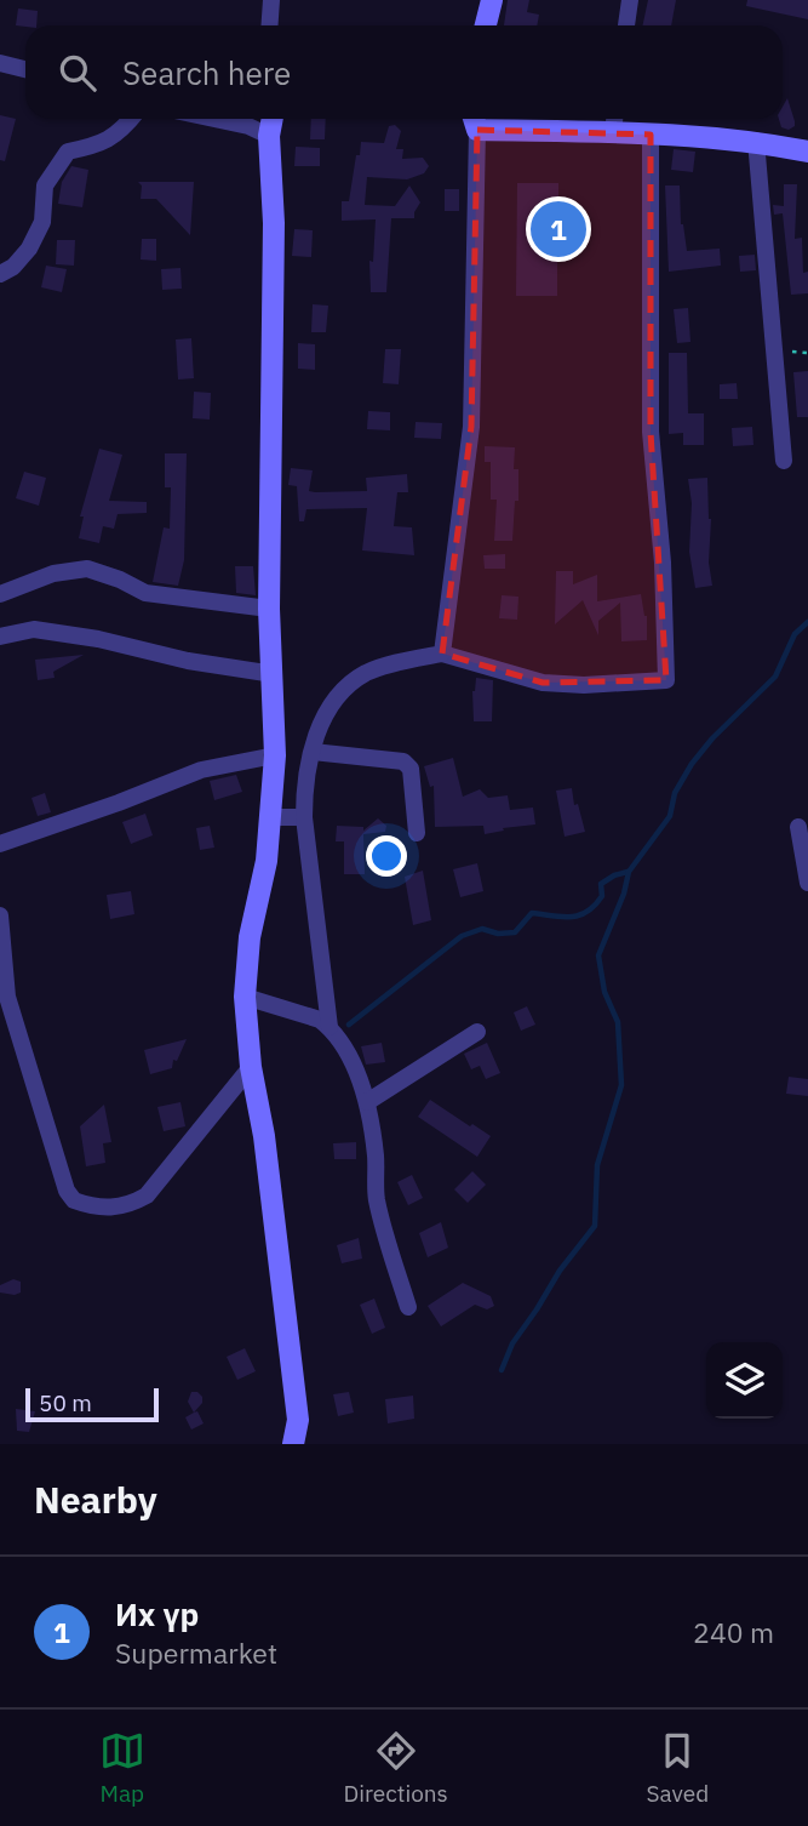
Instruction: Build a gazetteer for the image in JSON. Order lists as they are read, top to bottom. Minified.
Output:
{"scale_bar":"50 m","page":{"search":"Search here","pins":"1","scale":"50 m","heading":"Nearby","list":[{"mark":"1","name":"Их үр","note":"Supermarket","value":"240 m"}],"nav":["Map","Directions","Saved"]}}
